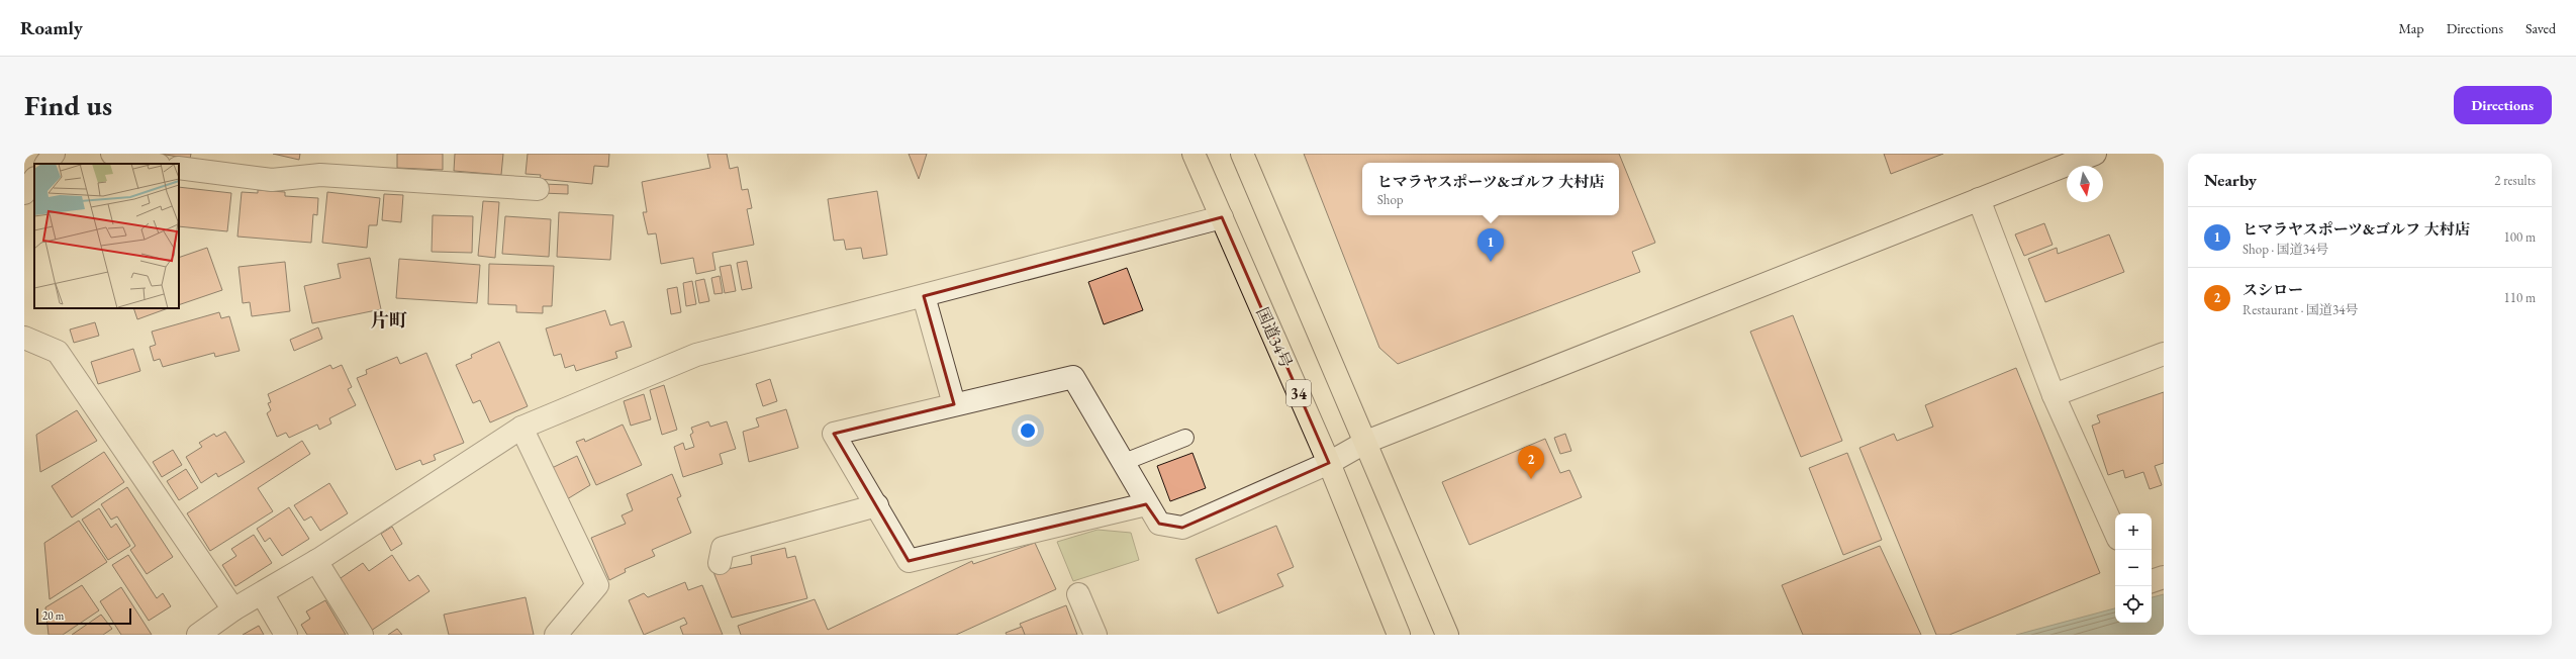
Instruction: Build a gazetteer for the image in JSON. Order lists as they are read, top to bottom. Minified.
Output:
{"streets":{"highway":["国道34号","34"]},"districts":["片町"],"scale_bar":"20 m","north":"bottom","page":{"header":"Roamly","nav":["Map","Directions","Saved"],"buttons":"Directions","title":"Find us","heading":["Nearby","2 results"],"popup":["ヒマラヤスポーツ&ゴルフ 大村店","Shop"],"list":[{"mark":"1","name":"ヒマラヤスポーツ&ゴルフ 大村店","note":"Shop · 国道34号","value":"100 m"},{"mark":"2","name":"スシロー","note":"Restaurant · 国道34号","value":"110 m"}],"pins":["1","2"],"map_buttons":["+","−"],"scale":"20 m"}}
